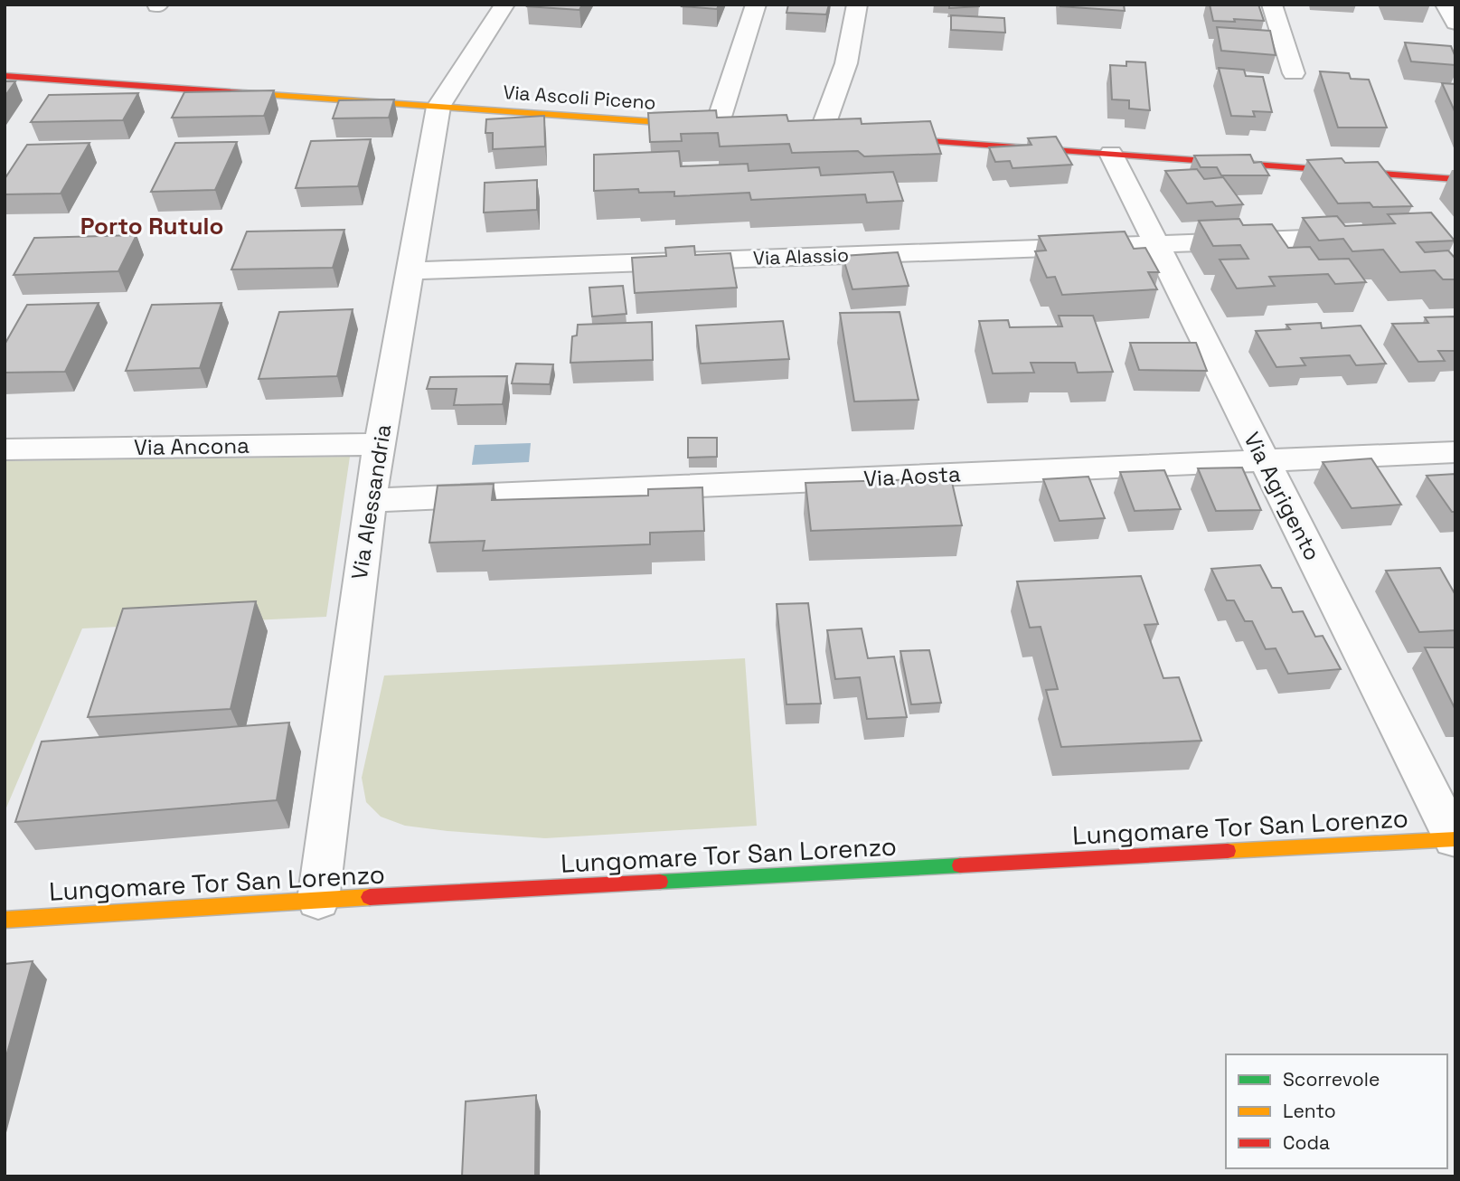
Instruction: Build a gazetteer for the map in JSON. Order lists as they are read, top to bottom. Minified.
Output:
{"streets":{"street":["Via Ascoli Piceno","Via Alassio","Via Ancona","Via Aosta","Via Agrigento","Via Alessandria","Lungomare Tor San Lorenzo"]},"crossings":[["Via Ascoli Piceno","Via Alessandria"],["Via Alassio","Via Agrigento"],["Via Alassio","Via Alessandria"],["Via Ancona","Via Alessandria"],["Via Aosta","Via Agrigento"],["Via Aosta","Via Alessandria"],["Via Agrigento","Lungomare Tor San Lorenzo"],["Via Alessandria","Lungomare Tor San Lorenzo"]],"districts":["Porto Rutulo"],"legend":["Scorrevole","Lento","Coda"]}
